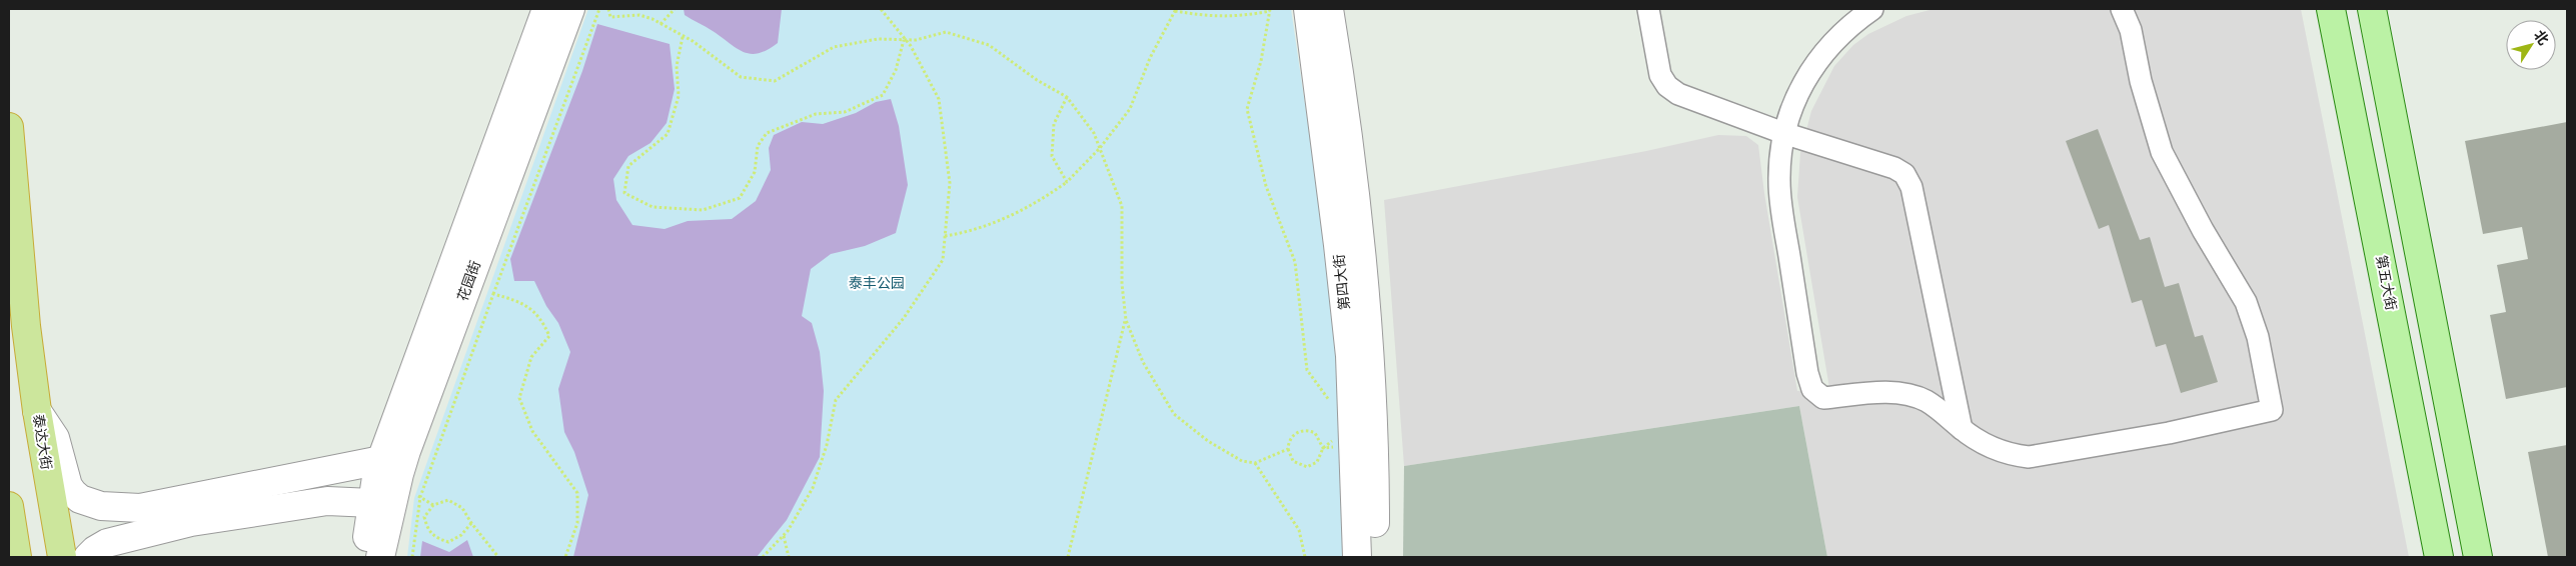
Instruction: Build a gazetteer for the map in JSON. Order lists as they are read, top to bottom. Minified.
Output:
{"streets":{"highway":["泰达大街"],"main road":["第五大街"],"street":["花园街","第四大街"]},"parks":["泰丰公园"],"north":"top right"}
